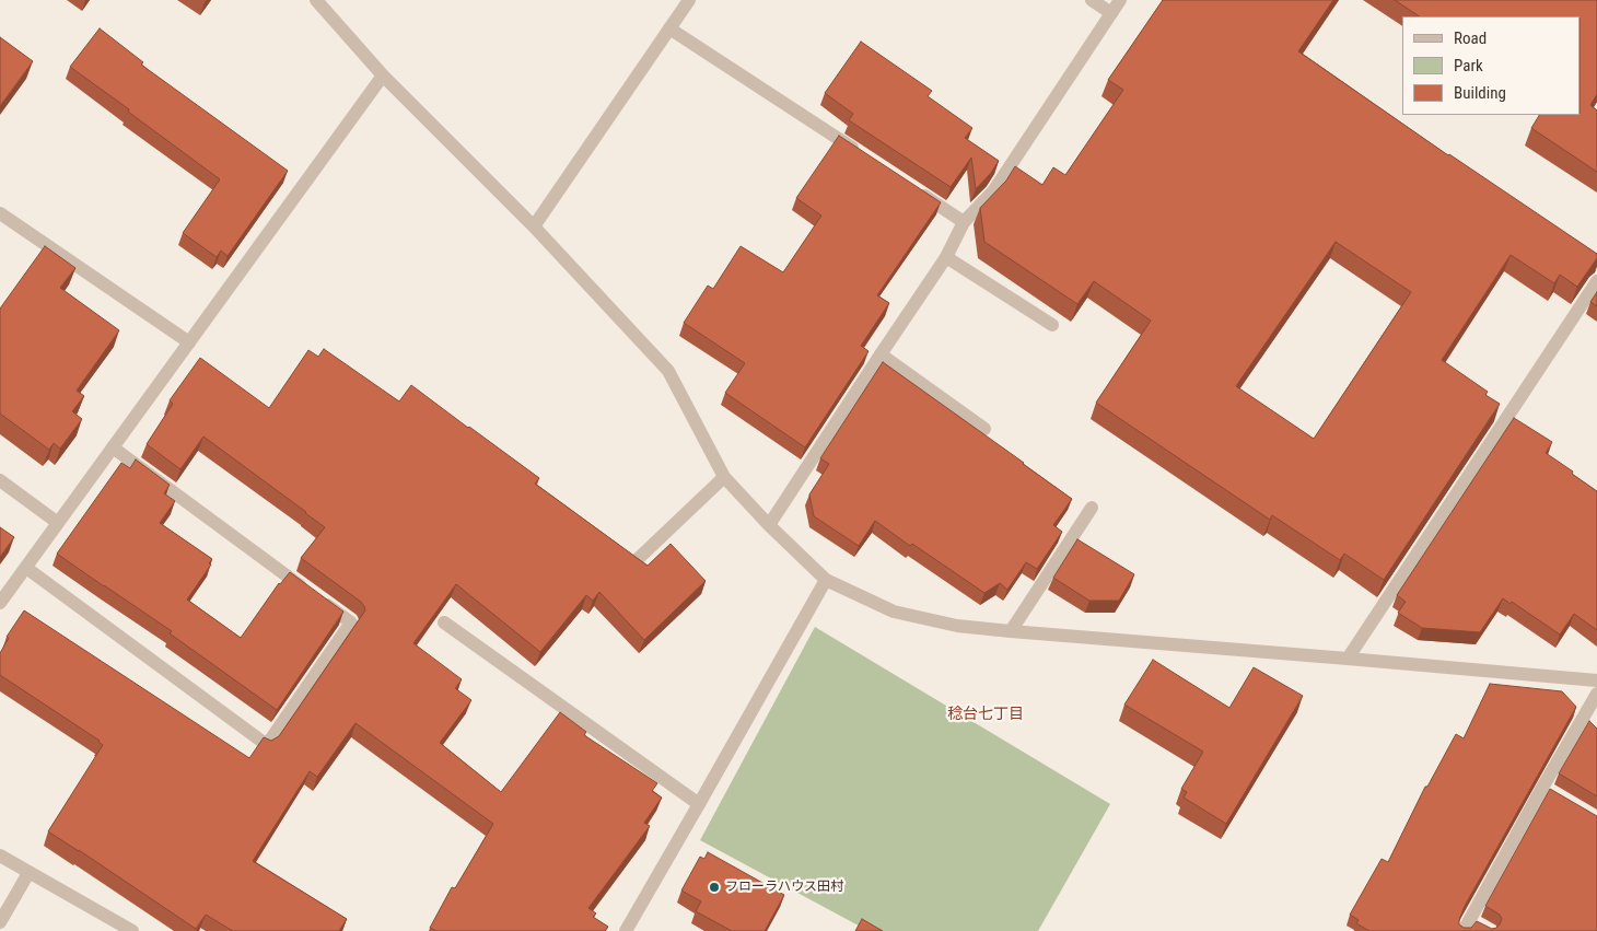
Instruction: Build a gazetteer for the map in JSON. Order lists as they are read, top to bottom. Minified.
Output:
{"districts":["稔台七丁目"],"places":["フローラハウス田村"],"legend":["Road","Park","Building"]}
